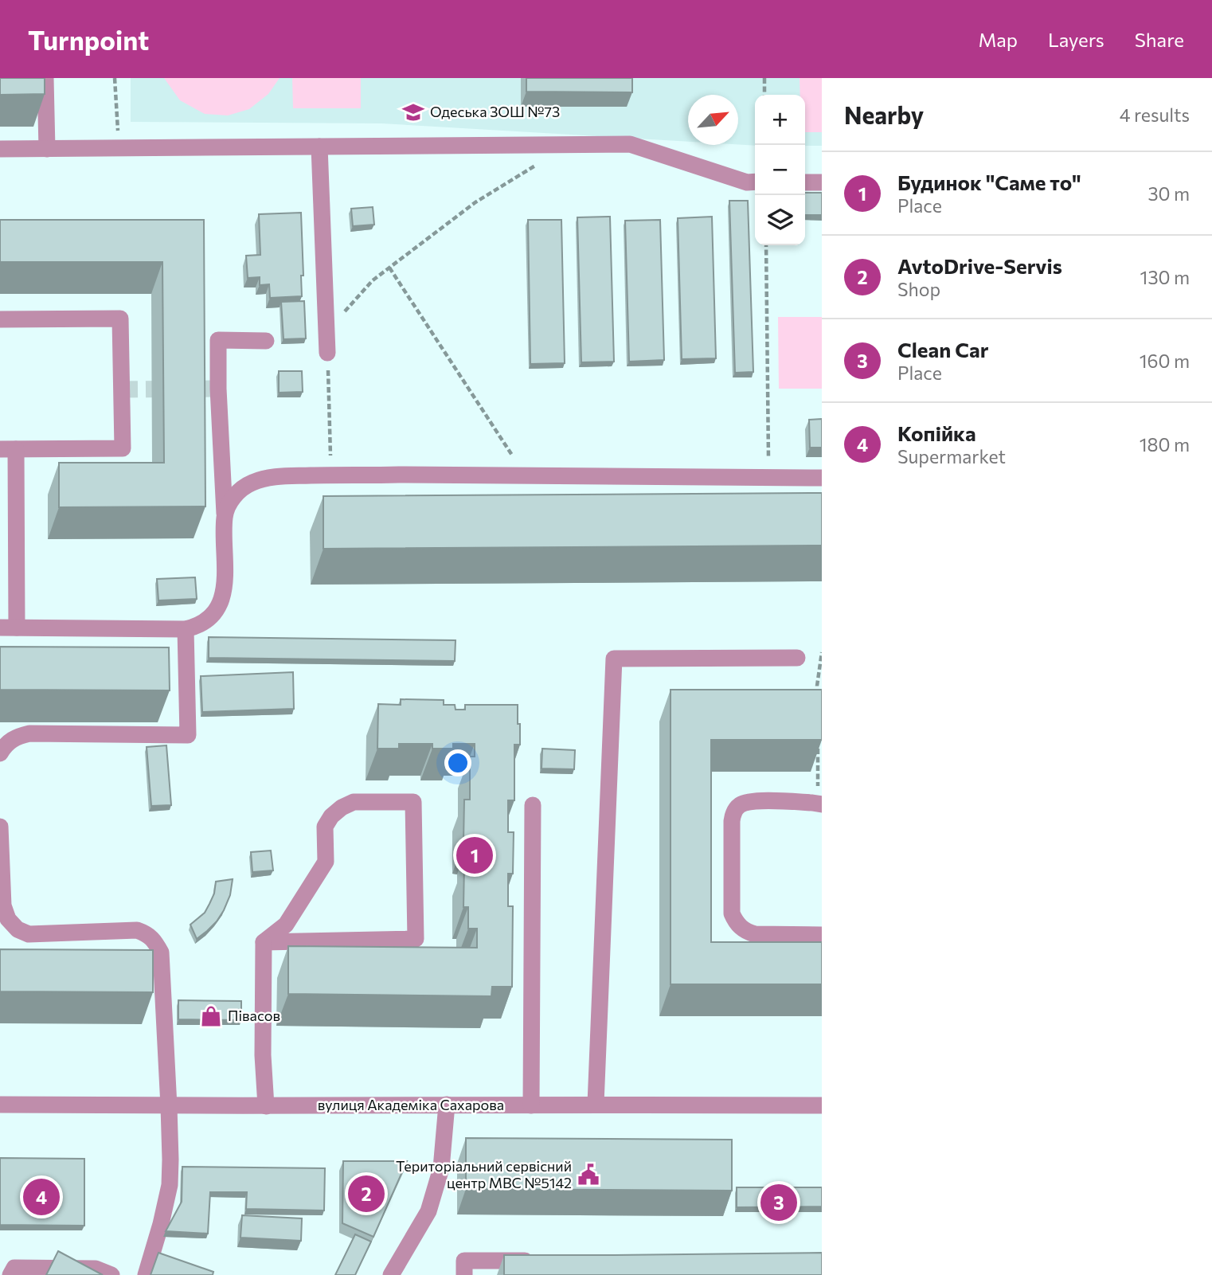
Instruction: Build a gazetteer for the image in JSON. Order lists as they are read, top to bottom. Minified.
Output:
{"streets":{"street":["вулиця Академіка Сахарова"]},"places":{"school or university":["Одеська ЗОШ №73"],"shop":["Півасов"],"public building":["Територіальний сервісний центр МВС №5142"]},"north":"top right","page":{"header":"Turnpoint","nav":["Map","Layers","Share"],"heading":["Nearby","4 results"],"map_buttons":["+","−"],"list":[{"mark":"1","name":"Будинок \"Саме то\"","note":"Place","value":"30 m"},{"mark":"2","name":"AvtoDrive-Servis","note":"Shop","value":"130 m"},{"mark":"3","name":"Clean Car","note":"Place","value":"160 m"},{"mark":"4","name":"Копійка","note":"Supermarket","value":"180 m"}],"pins":["1","2","4","3"]}}
